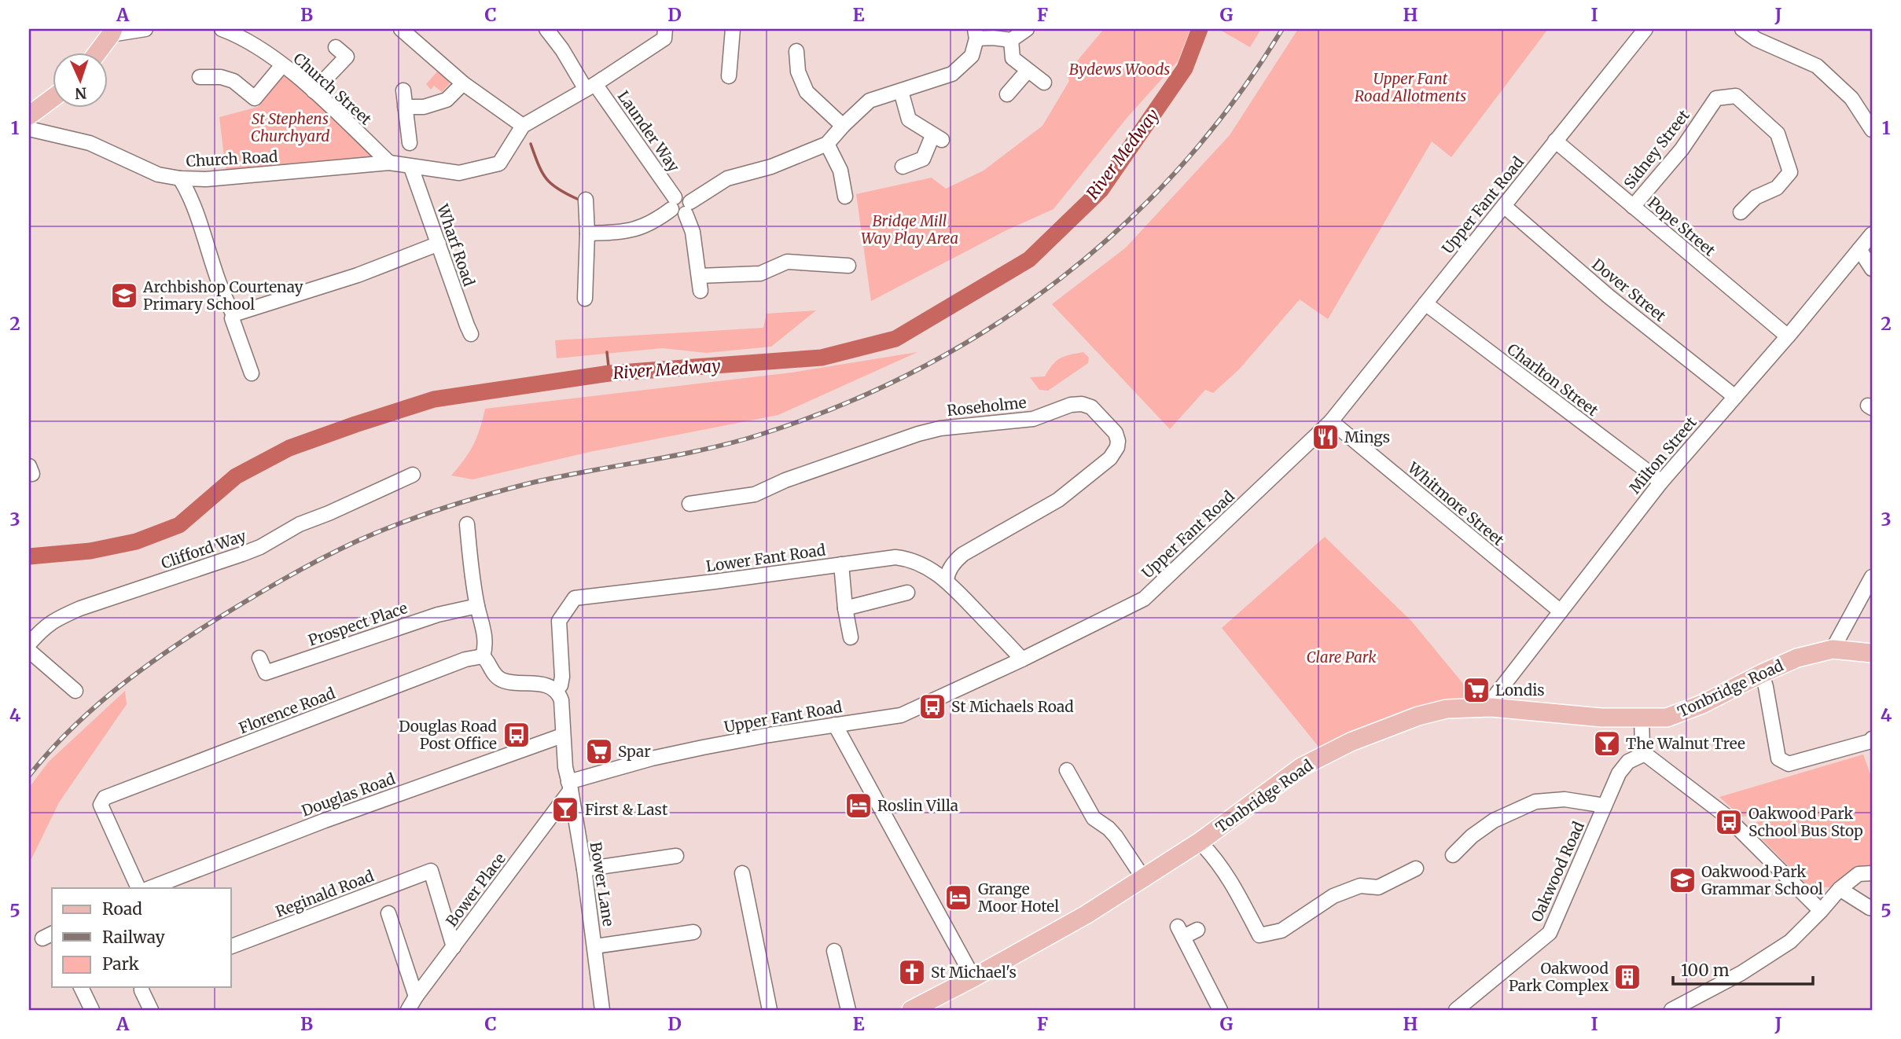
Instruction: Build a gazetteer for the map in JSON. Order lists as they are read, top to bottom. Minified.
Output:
{"streets":{"main road":["Tonbridge Road"],"street":["Church Street","Launder Way","Sidney Street","Church Road","Upper Fant Road","Pope Street","Wharf Road","Dover Street","Charlton Street","Roseholme","Milton Street","Whitmore Street","Clifford Way","Lower Fant Road","Prospect Place","Florence Road","Douglas Road","Oakwood Road","Bower Lane","Bower Place","Reginald Road"]},"crossings":[["Church Street","Church Road"],["Sidney Street","Pope Street"],["Church Road","Wharf Road"],["Upper Fant Road","Pope Street"],["Upper Fant Road","Dover Street"],["Upper Fant Road","Charlton Street"],["Upper Fant Road","Whitmore Street"],["Upper Fant Road","Lower Fant Road"],["Upper Fant Road","Bower Lane"],["Upper Fant Road","Bower Place"],["Pope Street","Milton Street"],["Dover Street","Milton Street"],["Charlton Street","Milton Street"],["Roseholme","Lower Fant Road"],["Milton Street","Whitmore Street"],["Milton Street","Tonbridge Road"],["Lower Fant Road","Bower Lane"],["Douglas Road","Bower Lane"],["Bower Lane","Bower Place"],["Bower Place","Reginald Road"]],"water":["River Medway"],"parks":["Bydews Woods","Upper Fant Road Allotments","St Stephens Churchyard","Bridge Mill Way Play Area","Clare Park"],"places":{"school or university":["Archbishop Courtenay Primary School","Oakwood Park Grammar School"],"restaurant":["Mings"],"supermarket":["Londis","Spar"],"bus stop":["St Michaels Road","Douglas Road Post Office","Oakwood Park School Bus Stop"],"bar":["The Walnut Tree","First & Last"],"hotel":["Roslin Villa","Grange Moor Hotel"],"church":["St Michael's"],"building":["Oakwood Park Complex"]},"legend":["Road","Railway","Park"],"scale_bar":"100 m","north":"bottom","grid":{"columns":["A","B","C","D","E","F","G","H","I","J"],"rows":["1","2","3","4","5"]}}
